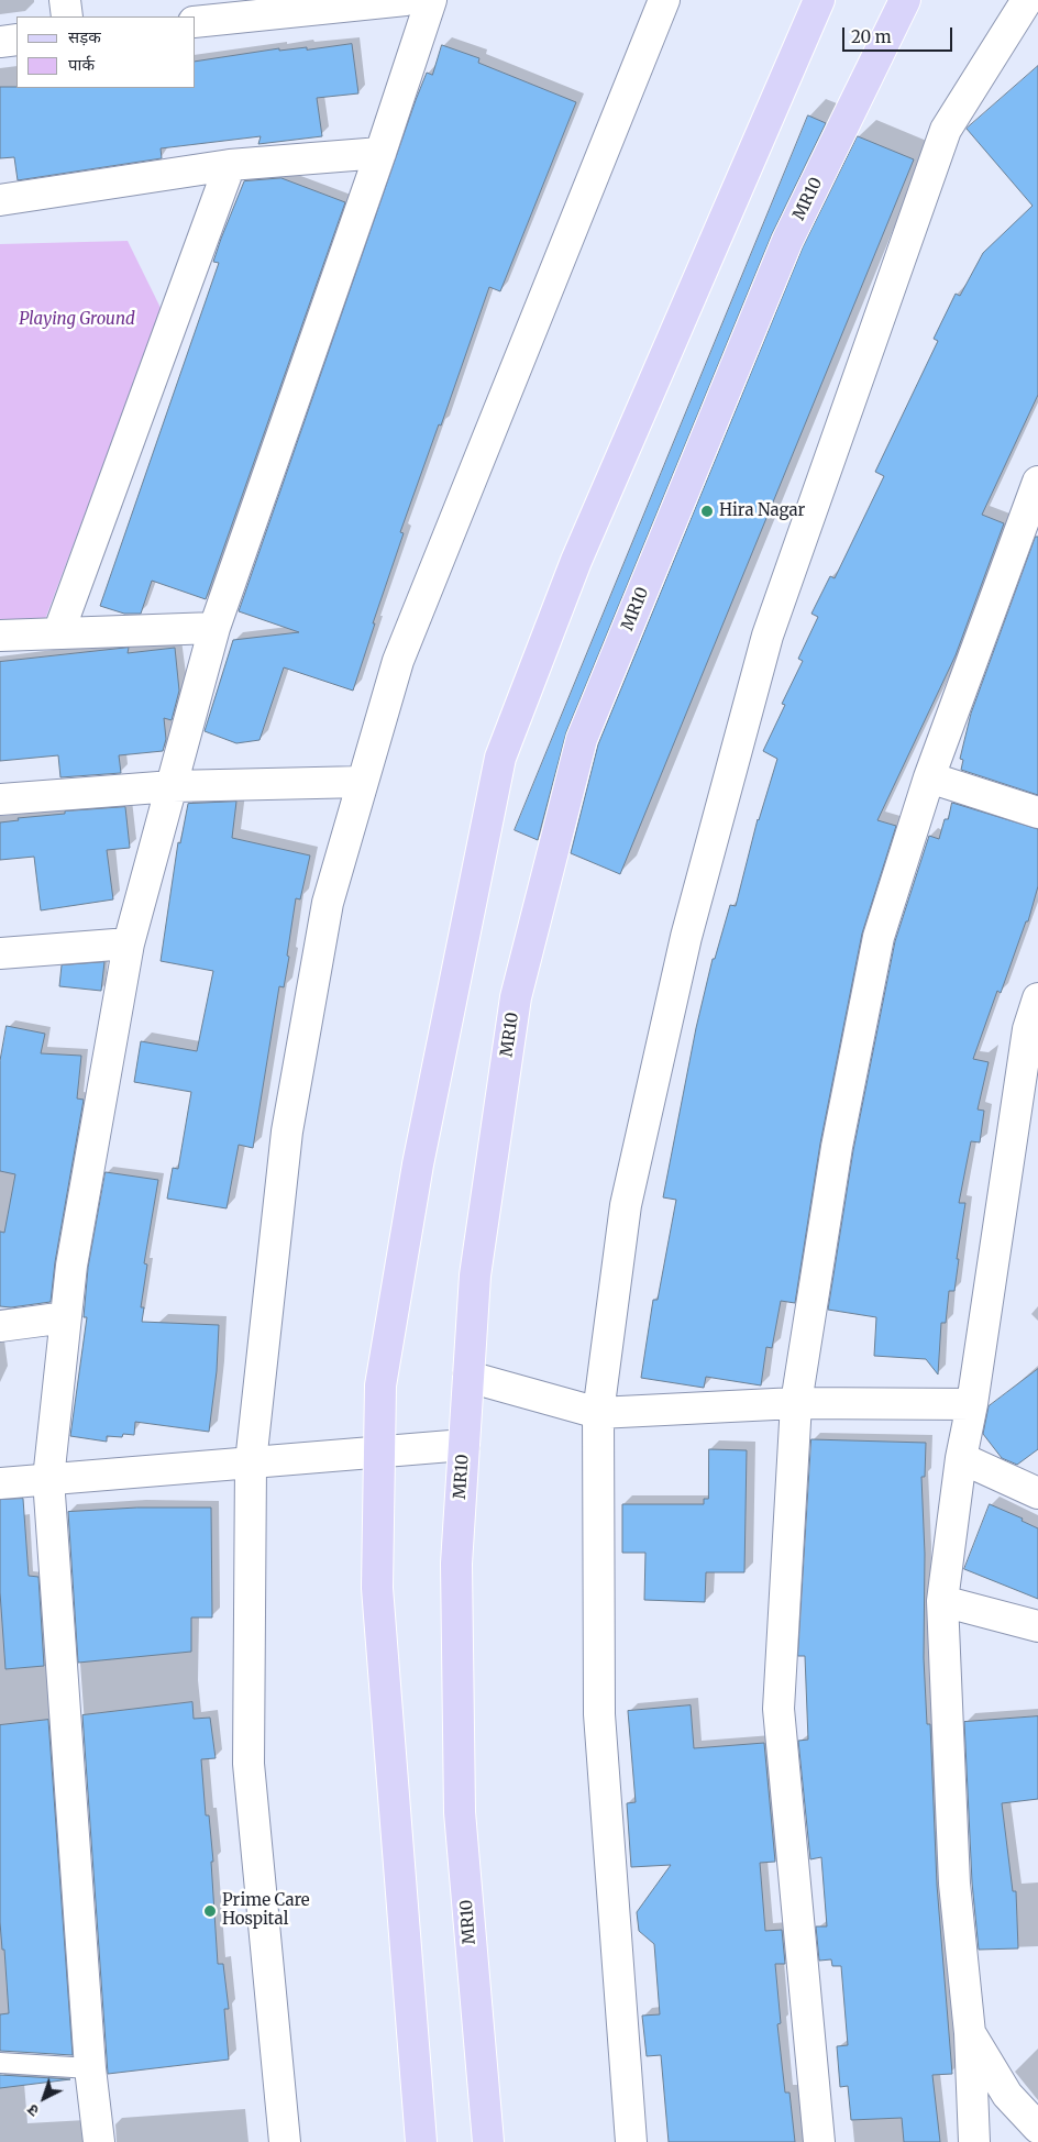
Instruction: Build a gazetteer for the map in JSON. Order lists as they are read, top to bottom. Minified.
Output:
{"streets":{"main road":["MR10"]},"parks":["Playing Ground"],"places":["Hira Nagar","Prime Care Hospital"],"legend":["सड़क","पार्क"],"scale_bar":"20 m","north":"bottom left"}
